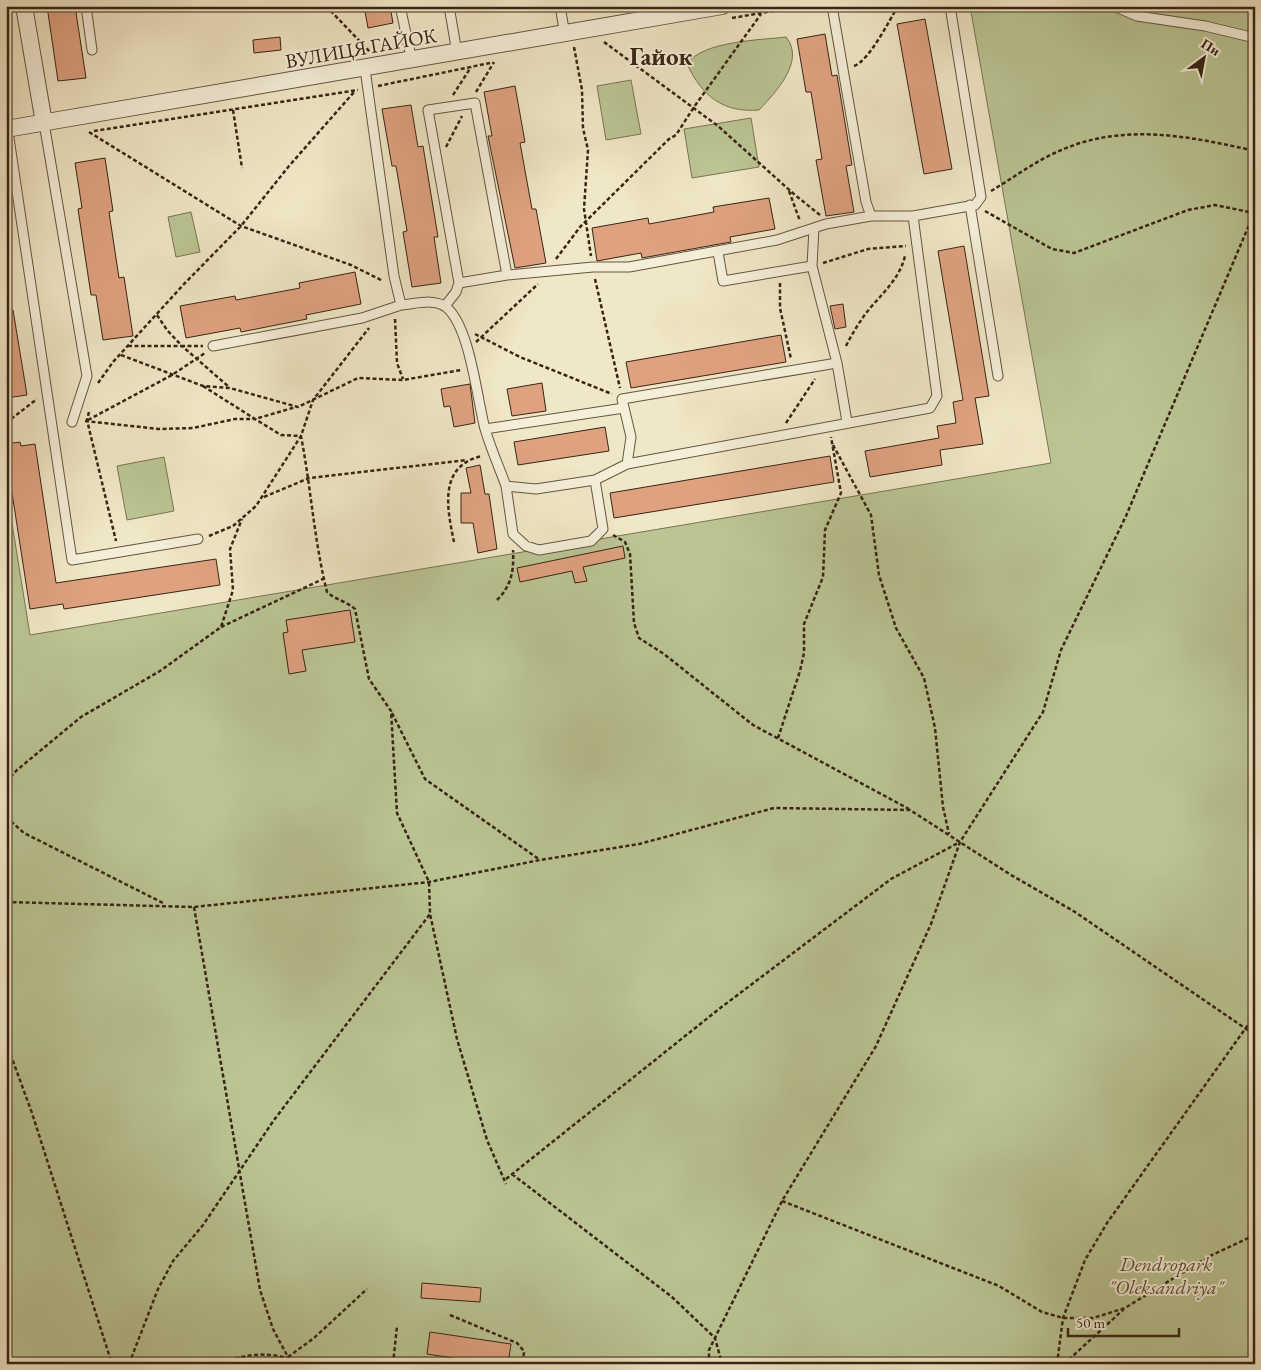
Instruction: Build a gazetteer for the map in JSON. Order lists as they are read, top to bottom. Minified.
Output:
{"streets":{"street":["ВУЛИЦЯ ГАЙОК"]},"districts":["Гайок"],"parks":["Dendropark \"Oleksandriya\""],"scale_bar":"50 m","north":"top right"}
